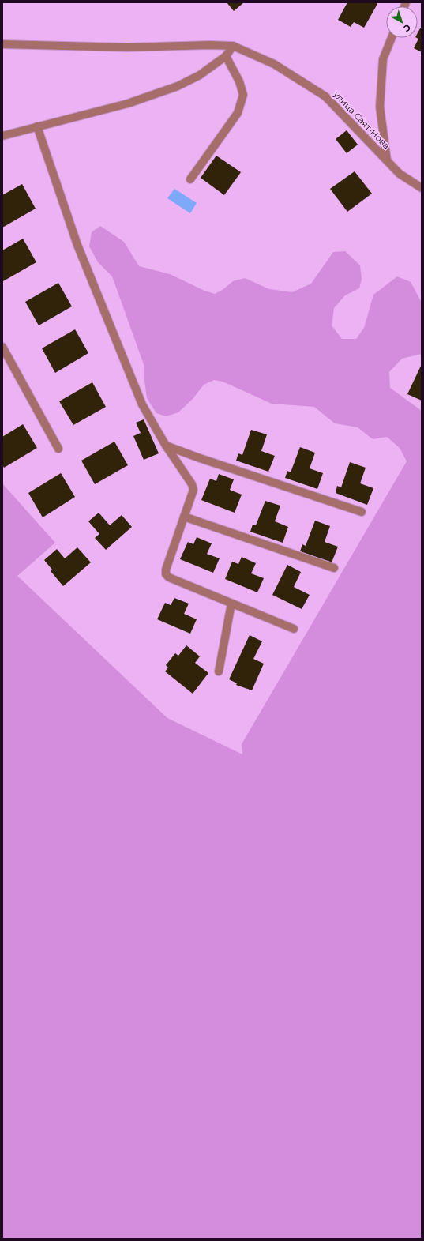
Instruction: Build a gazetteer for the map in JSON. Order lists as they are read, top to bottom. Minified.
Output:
{"streets":{"street":["улица Саят-Нова"]},"north":"bottom right"}
